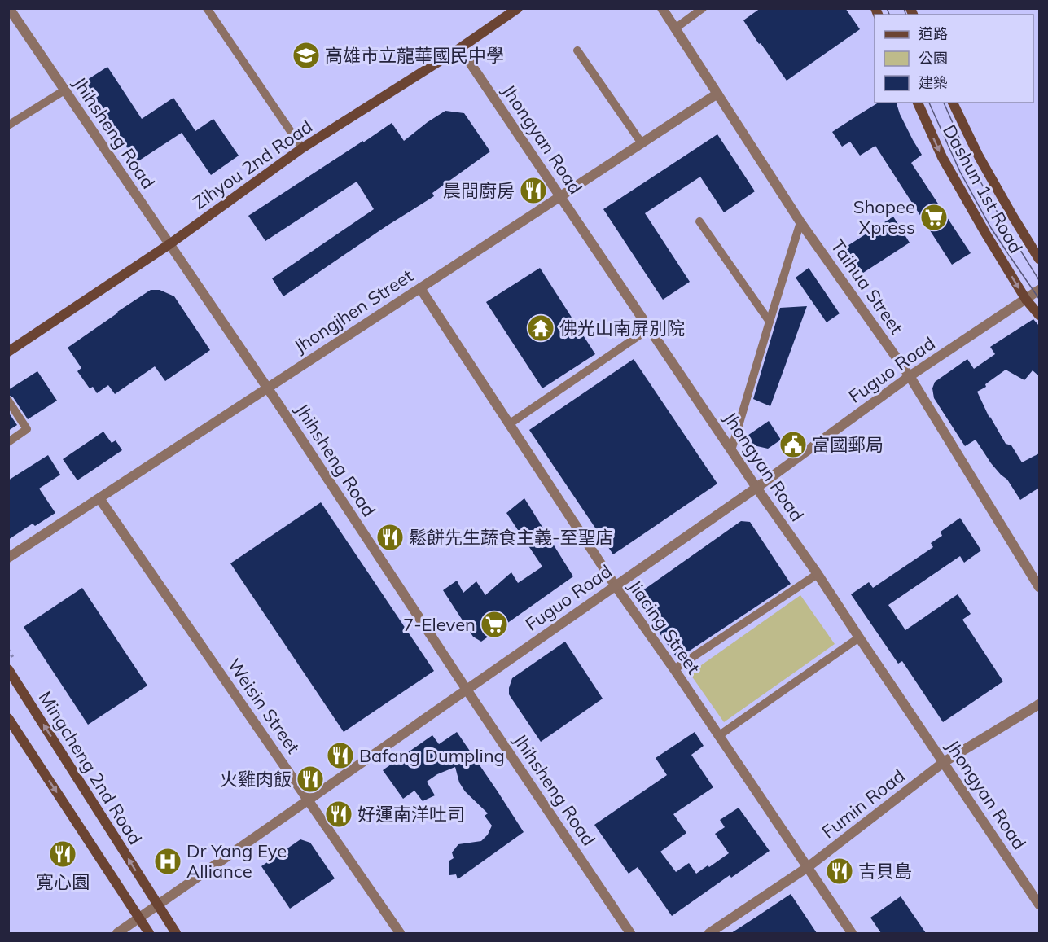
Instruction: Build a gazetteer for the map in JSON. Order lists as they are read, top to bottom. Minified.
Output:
{"streets":{"street":["Jhihsheng Road","Jhongyan Road","Zihyou 2nd Road","Dashun 1st Road","Taihua Street","Jhongjhen Street","Fuguo Road","Jiacing Street","Weisin Street","Mingcheng 2nd Road","Fumin Road"]},"crossings":[["Jhihsheng Road","Zihyou 2nd Road"],["Jhihsheng Road","Jhongjhen Street"],["Jhihsheng Road","Fuguo Road"],["Jhongyan Road","Zihyou 2nd Road"],["Jhongyan Road","Jhongjhen Street"],["Jhongyan Road","Fuguo Road"],["Jhongyan Road","Fumin Road"],["Dashun 1st Road","Fuguo Road"],["Taihua Street","Jhongjhen Street"],["Taihua Street","Fuguo Road"],["Jhongjhen Street","Jiacing Street"],["Jhongjhen Street","Weisin Street"],["Fuguo Road","Jiacing Street"],["Fuguo Road","Weisin Street"],["Fuguo Road","Mingcheng 2nd Road"],["Jiacing Street","Fumin Road"]],"places":{"school or university":["高雄市立龍華國民中學"],"restaurant":["晨間廚房","鬆餅先生蔬食主義-至聖店","Bafang Dumpling","火雞肉飯","好運南洋吐司","寬心園","吉貝島"],"supermarket":["Shopee Xpress","7-Eleven"],"temple":["佛光山南屏別院"],"public building":["富國郵局"],"hospital":["Dr Yang Eye Alliance"]},"legend":["道路","公園","建築"]}
